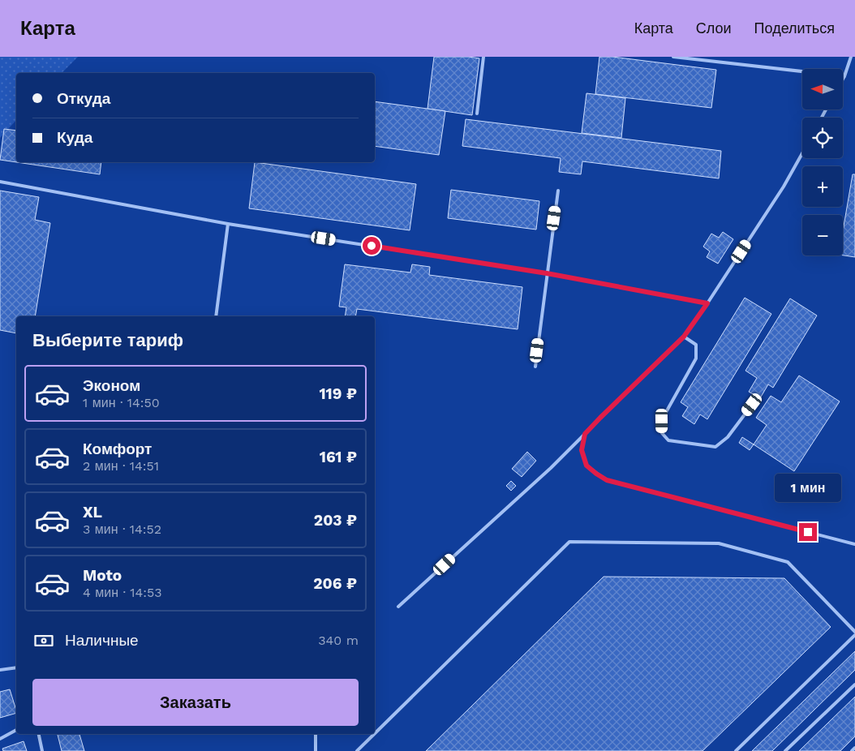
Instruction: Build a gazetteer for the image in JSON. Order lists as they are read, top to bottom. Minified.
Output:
{"north":"left","page":{"header":"Карта","nav":["Карта","Слои","Поделиться"],"map_buttons":["+","−"],"banner":["Откуда","Куда"],"heading":"Выберите тариф","list":[{"name":"Эконом","note":"1 мин · 14:50","value":"119 ₽"},{"name":"Комфорт","note":"2 мин · 14:51","value":"161 ₽"},{"name":"XL","note":"3 мин · 14:52","value":"203 ₽"},{"name":"Moto","note":"4 мин · 14:53","value":"206 ₽"}],"bubble":"1 мин","pay":["Наличные","340 m"],"buttons":"Заказать"}}
